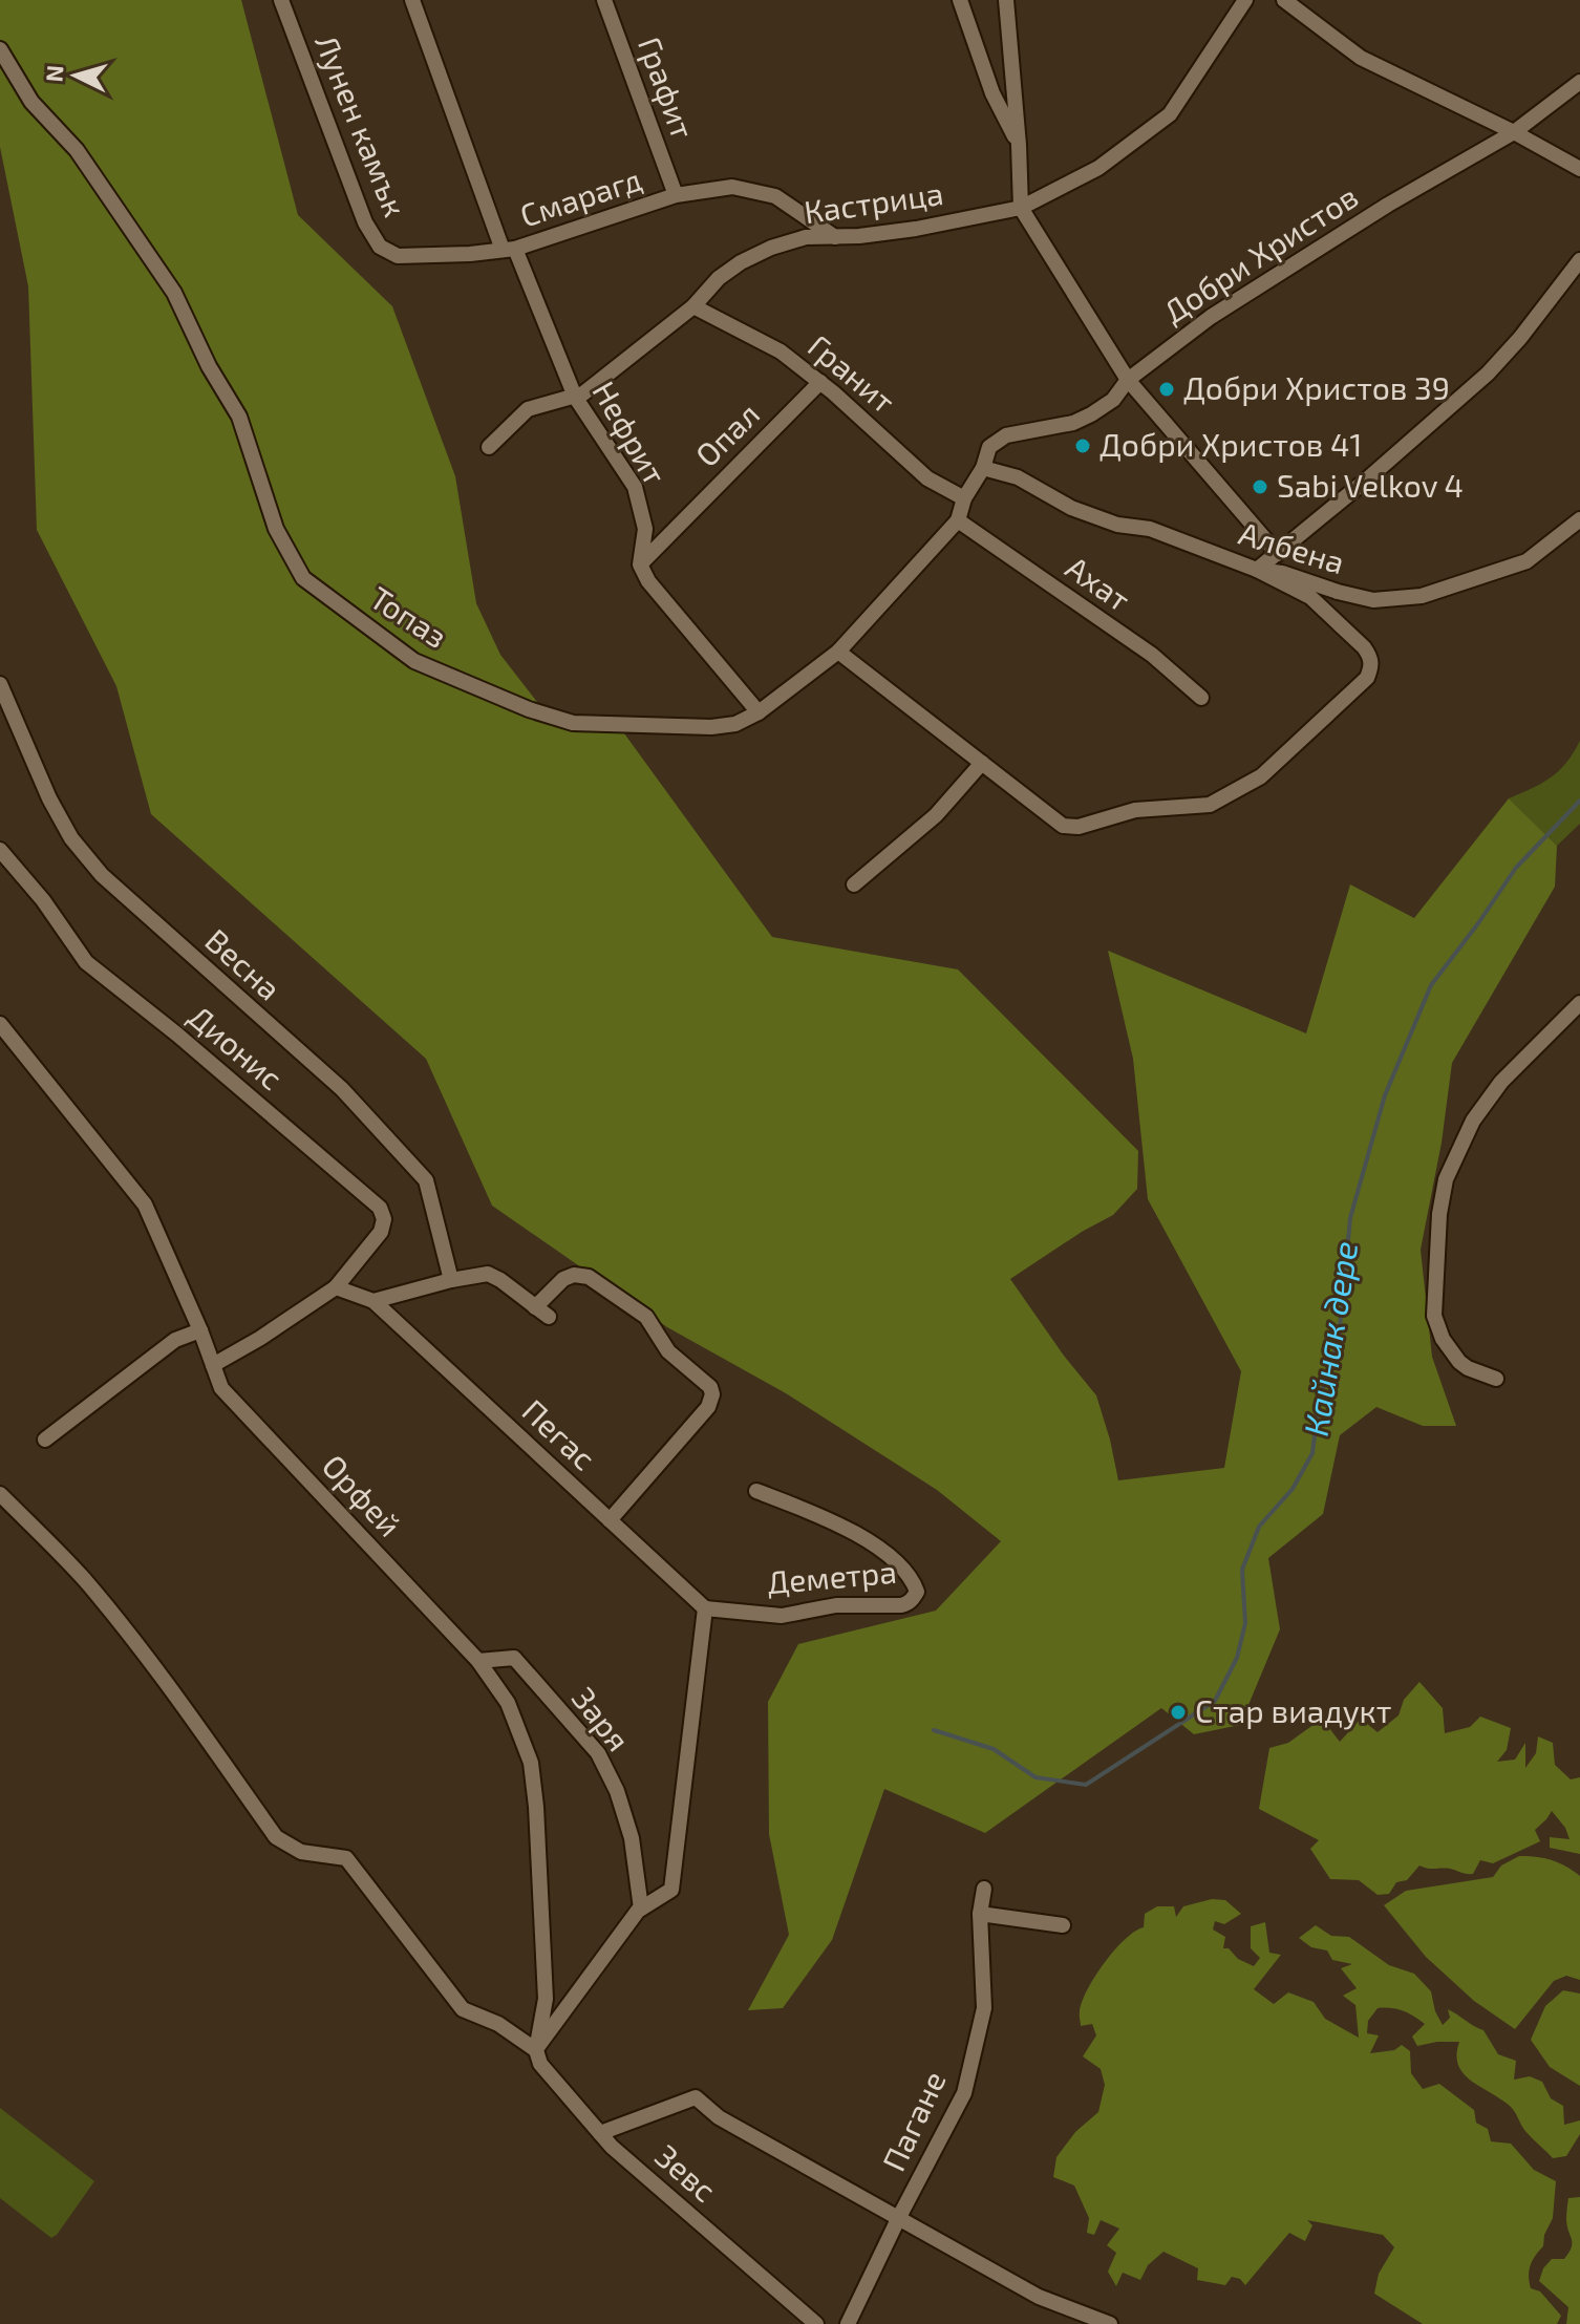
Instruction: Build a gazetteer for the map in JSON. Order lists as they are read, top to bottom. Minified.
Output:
{"streets":{"street":["Графит","Лунен камък","Смарагд","Кастрица","Добри Христов","Гранит","Нефрит","Опал","Албена","Ахат","Топаз","Весна","Дионис","Пегас","Орфей","Деметра","Заря","Пагане","Зевс"]},"crossings":[["Графит","Смарагд"],["Лунен камък","Смарагд"],["Лунен камък","Нефрит"],["Смарагд","Кастрица"],["Смарагд","Нефрит"],["Кастрица","Гранит"],["Кастрица","Нефрит"],["Добри Христов","Албена"],["Добри Христов","Топаз"],["Гранит","Опал"],["Гранит","Топаз"],["Нефрит","Опал"],["Албена","Топаз"],["Ахат","Топаз"],["Дионис","Орфей"],["Пегас","Деметра"],["Орфей","Заря"],["Орфей","Зевс"]],"water":["Кайнак дере"],"places":["Добри Христов 39","Добри Христов 41","Sabi Velkov 4","Стар виадукт"],"north":"left"}
